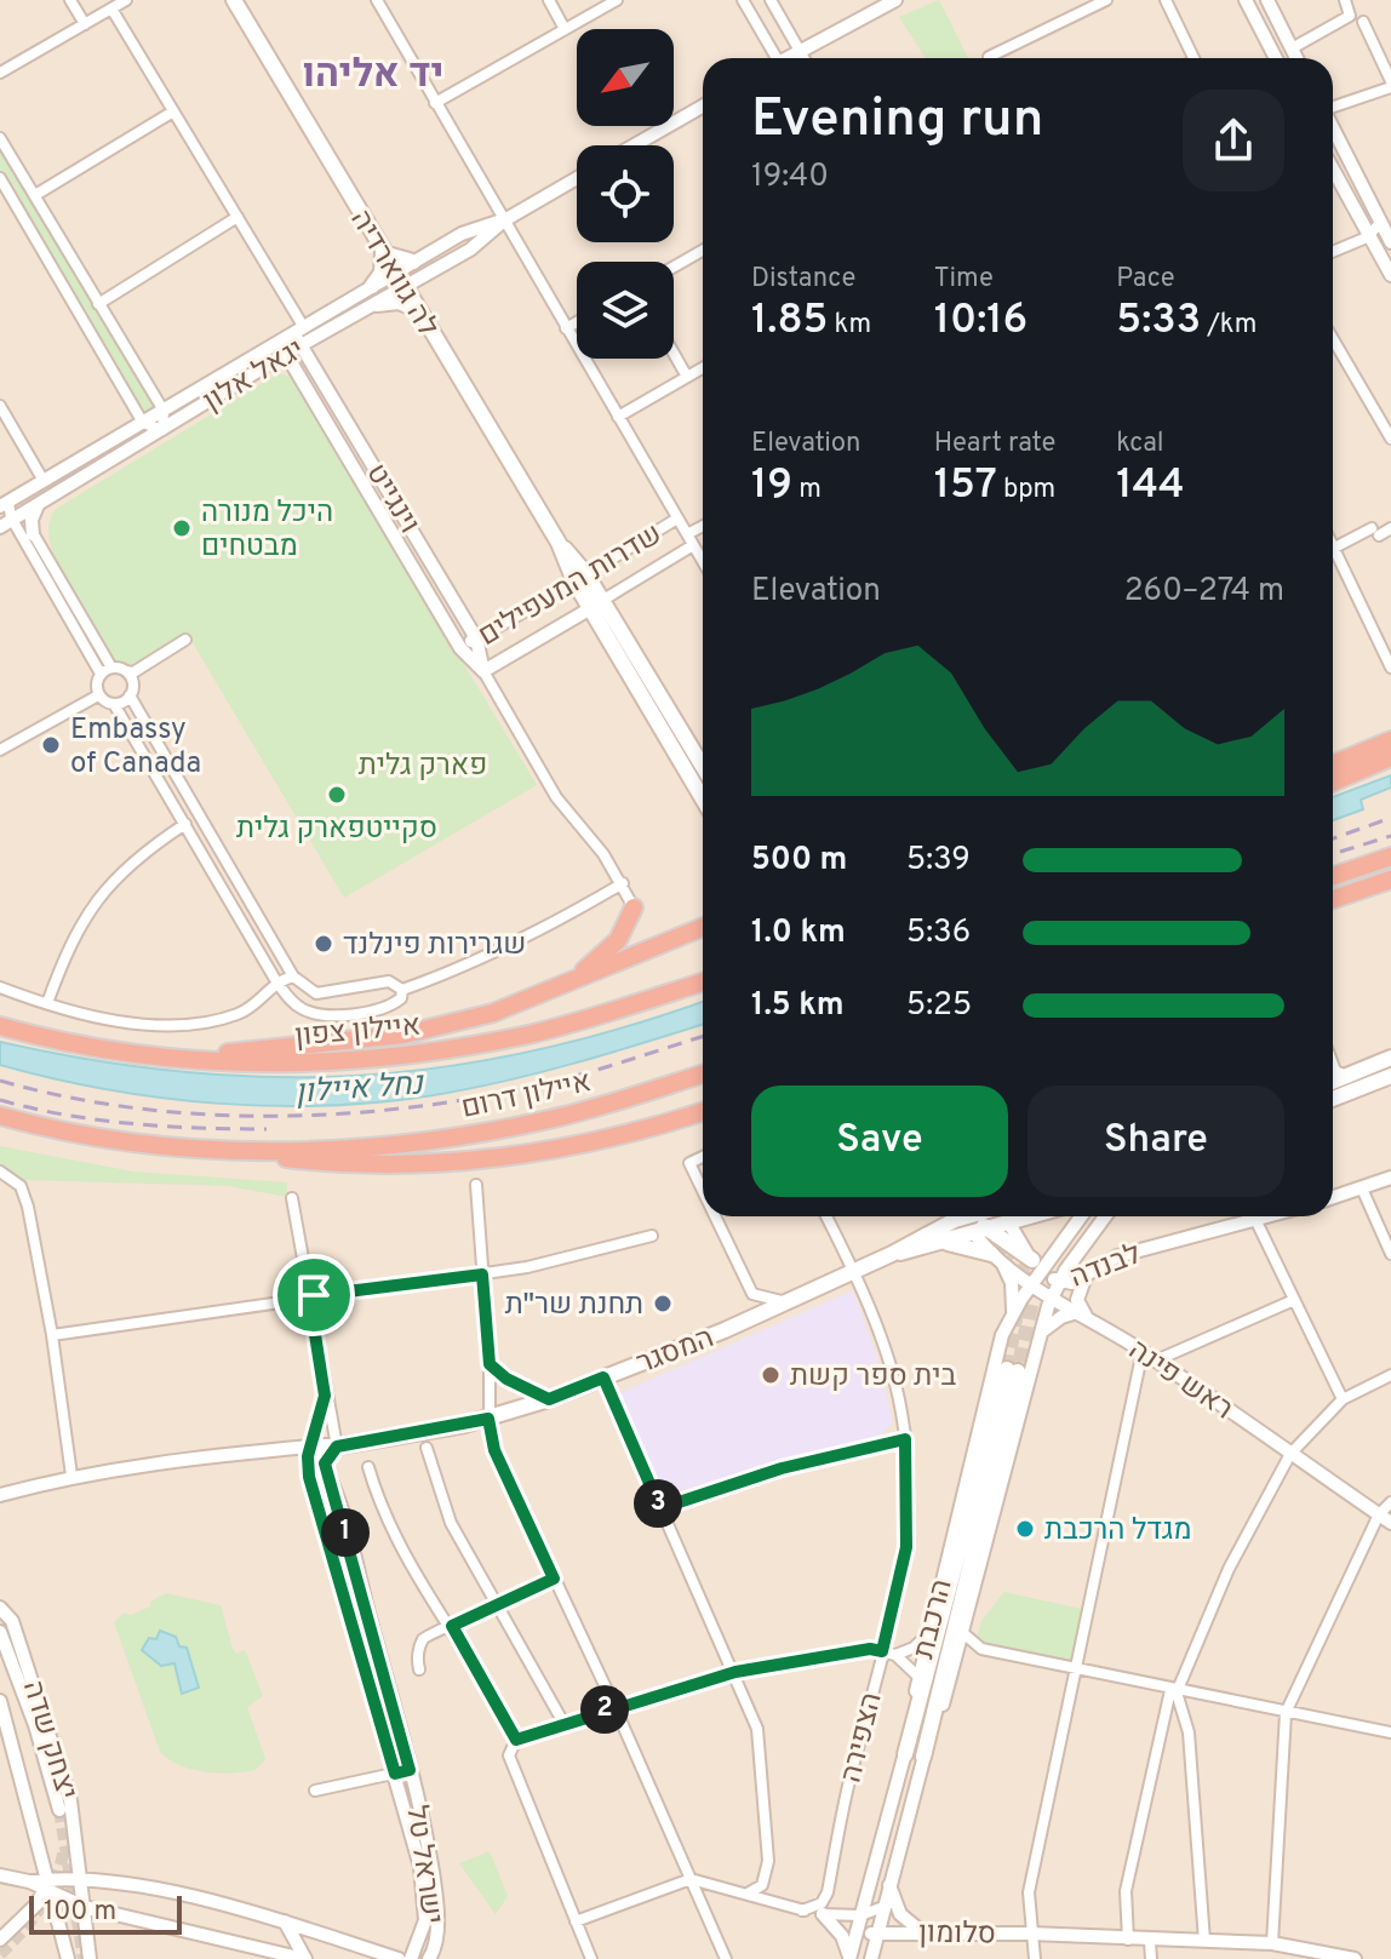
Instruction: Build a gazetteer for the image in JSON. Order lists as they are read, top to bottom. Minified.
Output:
{"streets":{"highway":["איילון צפון","איילון דרום"],"main road":["לה גווארדיה","לבנדה","המסגר"],"street":["יגאל אלון","וינגייט","שדרות המעפילים","ראש פינה","הרכבת","הצפירה","יצחק שדה","ישראל טל","סלומון"]},"crossings":[["לה גווארדיה","יגאל אלון"],["לה גווארדיה","שדרות המעפילים"],["יגאל אלון","וינגייט"],["וינגייט","שדרות המעפילים"],["לבנדה","המסגר"],["לבנדה","הרכבת"],["המסגר","ראש פינה"],["המסגר","הצפירה"],["המסגר","ישראל טל"],["ראש פינה","הרכבת"],["הרכבת","סלומון"]],"districts":["יד אליהו"],"water":["נחל איילון"],"parks":["פארק גלית"],"places":["היכל מנורה מבטחים","Embassy of Canada","סקייטפארק גלית","שגרירות פינלנד","תחנת שר\"ת","בית ספר קשת","מגדל הרכבת"],"scale_bar":"100 m","north":"bottom left","page":{"heading":["Evening run","19:40"],"stats":[["Distance","1.85 km"],["Time","10:16"],["Pace","5:33 /km"],["Elevation","19 m"],["Heart rate","157 bpm"],["kcal","144"]],"chart":["Elevation","260–274 m"],"list":[{"name":"500 m","note":"5:39"},{"name":"1.0 km","note":"5:36"},{"name":"1.5 km","note":"5:25"}],"buttons":["Save","Share"],"pins":["3","1","2"],"scale":"100 m"}}
